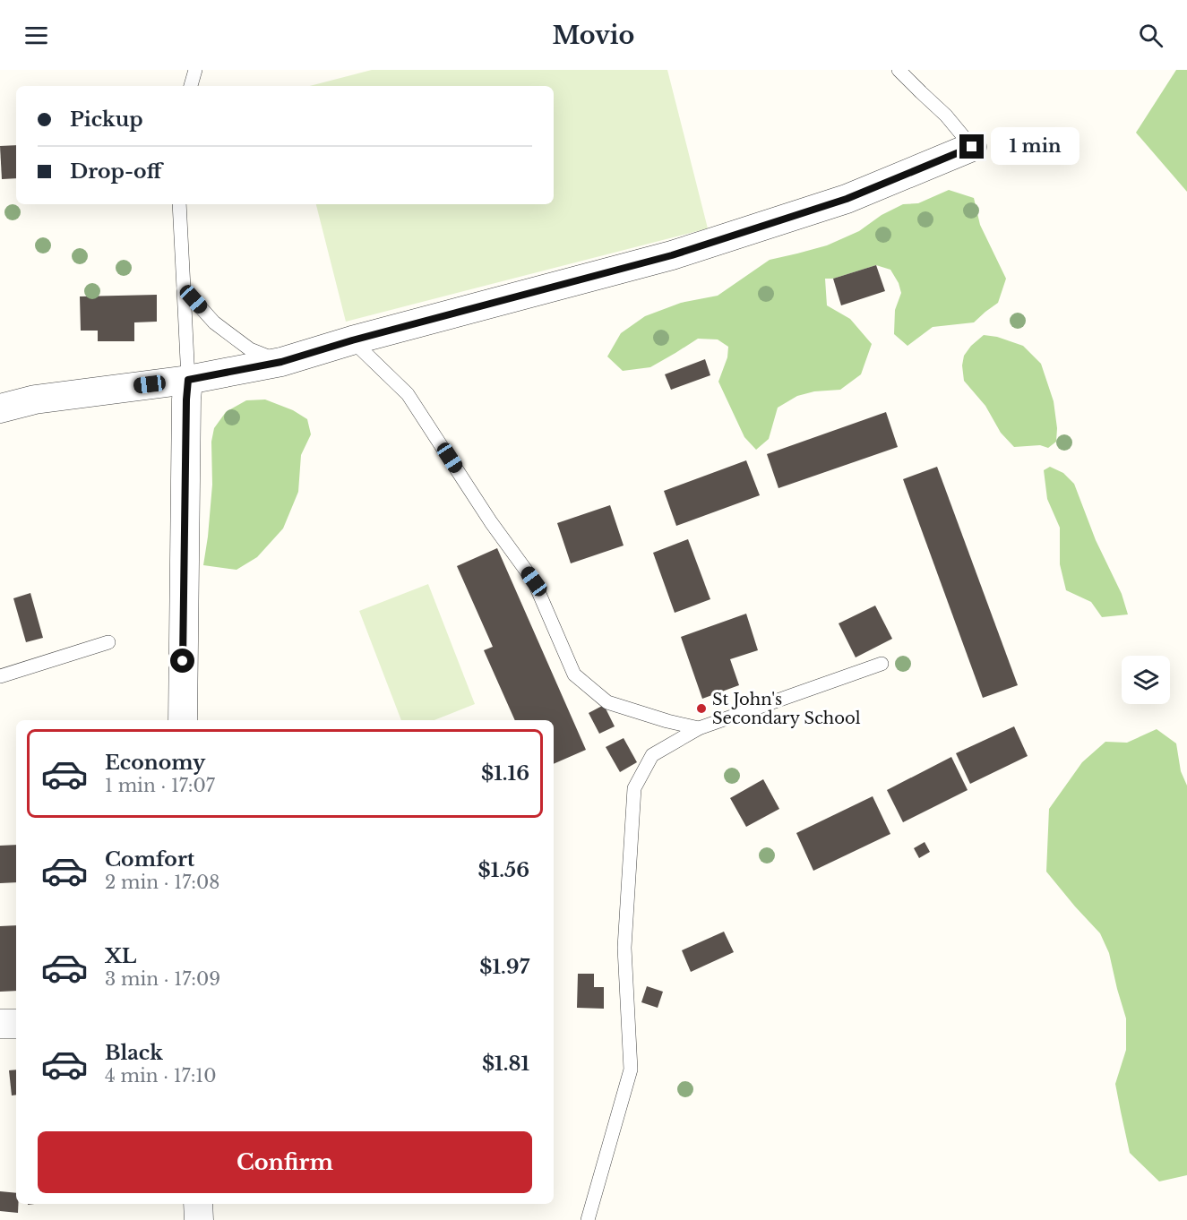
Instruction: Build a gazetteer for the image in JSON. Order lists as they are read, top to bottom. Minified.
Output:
{"places":["St John's Secondary School"],"page":{"header":"Movio","banner":["Pickup","Drop-off"],"bubble":"1 min","list":[{"name":"Economy","note":"1 min · 17:07","value":"$1.16"},{"name":"Comfort","note":"2 min · 17:08","value":"$1.56"},{"name":"XL","note":"3 min · 17:09","value":"$1.97"},{"name":"Black","note":"4 min · 17:10","value":"$1.81"}],"buttons":"Confirm"}}
